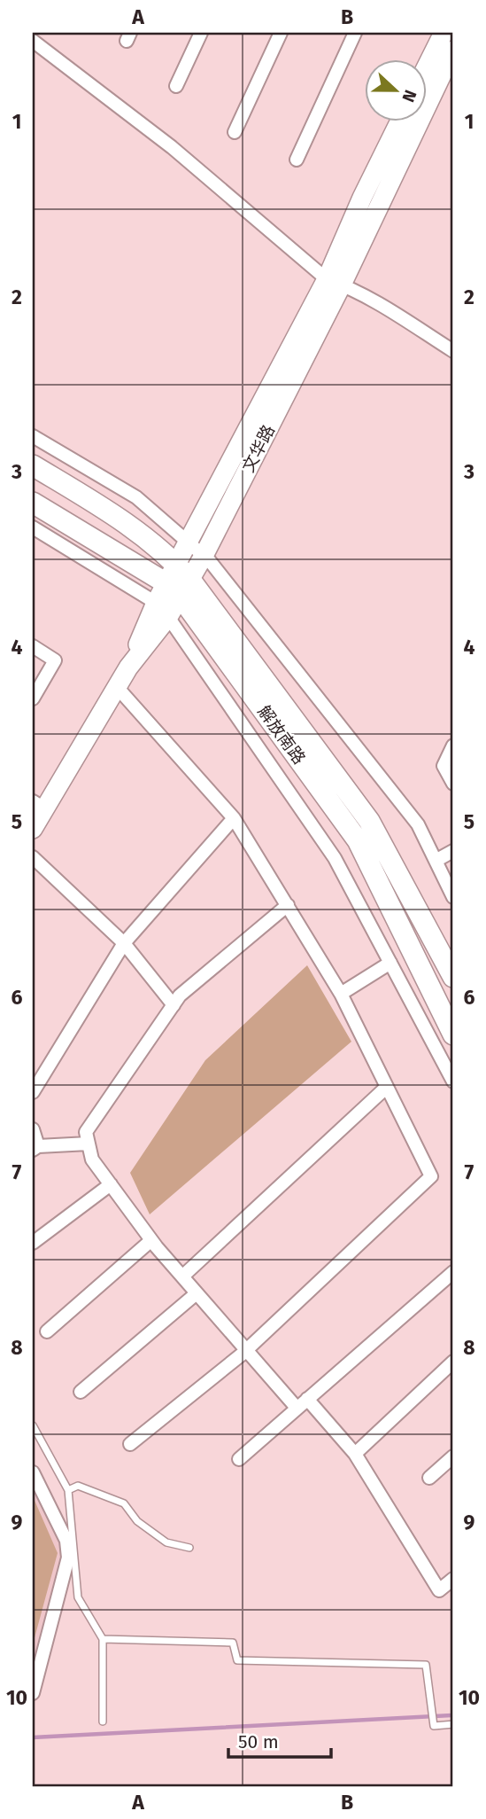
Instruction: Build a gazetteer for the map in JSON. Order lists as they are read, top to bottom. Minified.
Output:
{"streets":{"main road":["文华路","解放南路"]},"crossings":[["文华路","解放南路"]],"scale_bar":"50 m","north":"right","grid":{"columns":["A","B"],"rows":["1","2","3","4","5","6","7","8","9","10"]}}
